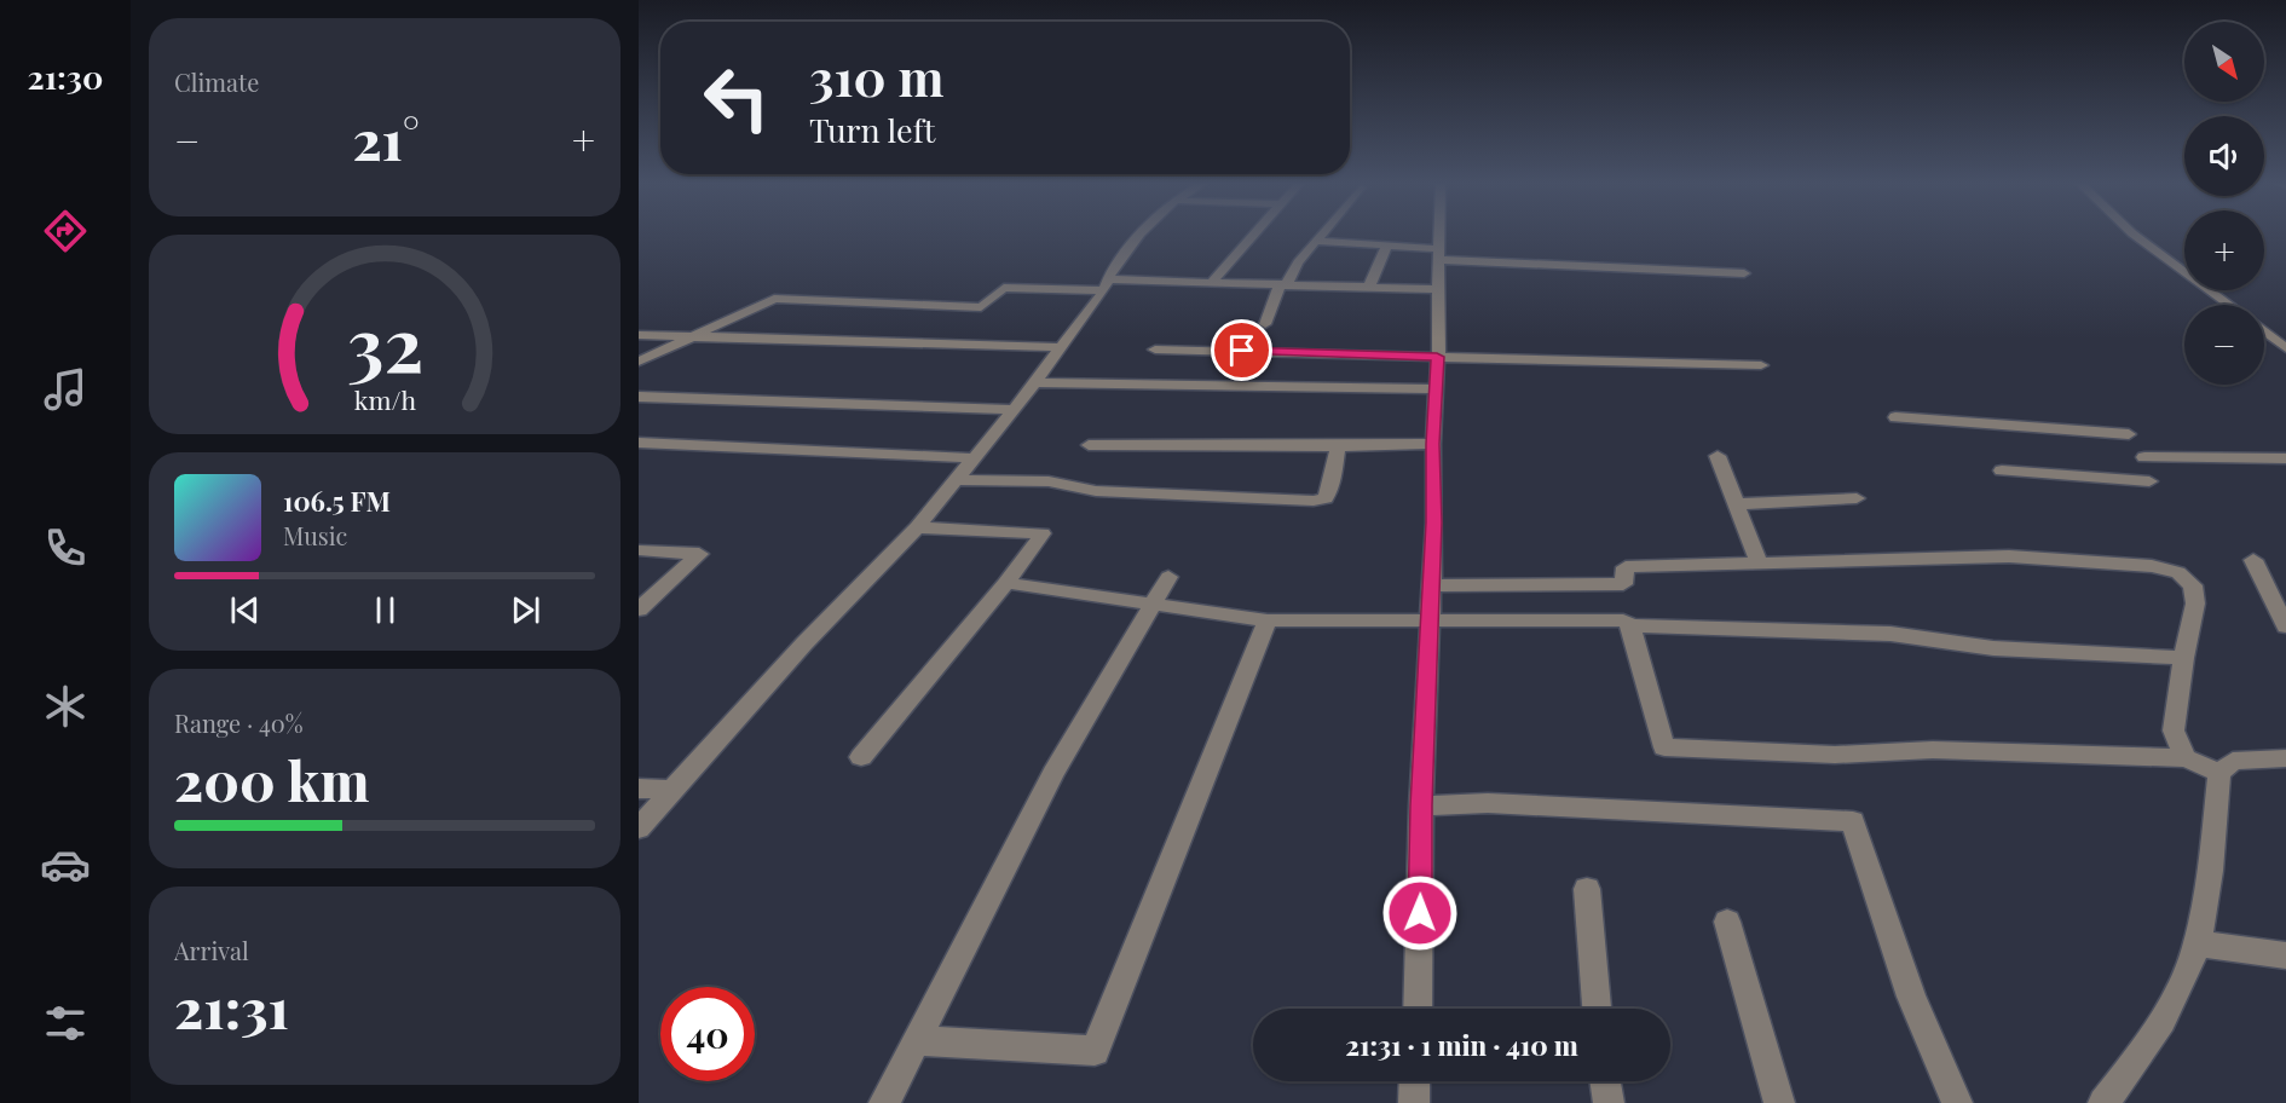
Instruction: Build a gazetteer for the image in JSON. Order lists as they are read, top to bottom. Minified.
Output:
{"north":"bottom right","page":{"tabs":"21:30","tile":["Climate",["Range · 40%","200 km"],["Arrival","21:31"]],"map_buttons":["+","−"],"turn":["310 m","Turn left"],"heat":["−","21°","+"],"song":["106.5 FM","Music"],"limit":"40","trip":"21:31 · 1 min · 410 m","gauge":["32","km/h"]}}
